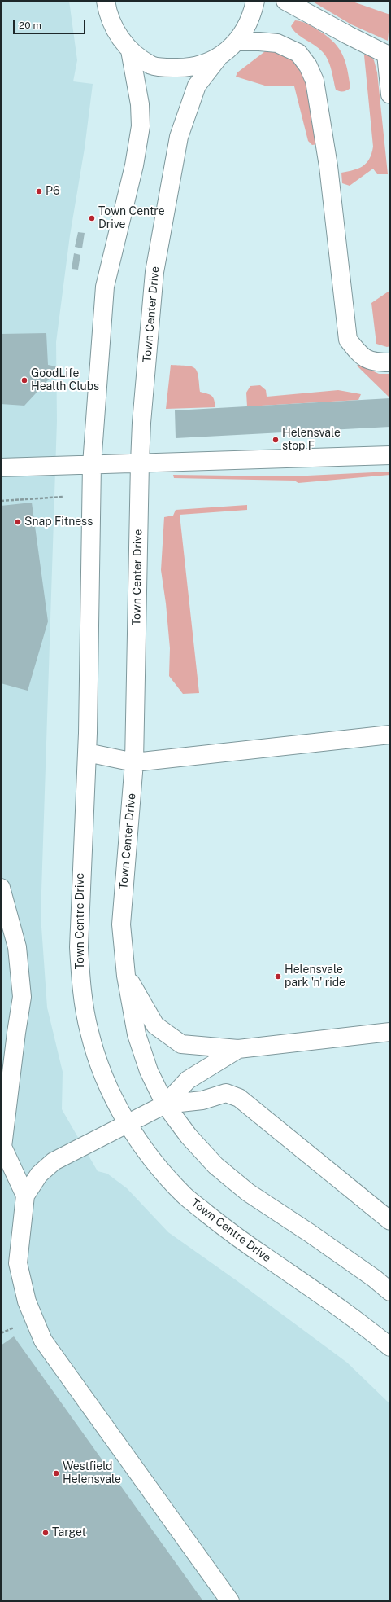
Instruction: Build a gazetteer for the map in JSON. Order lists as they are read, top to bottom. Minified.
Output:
{"streets":{"street":["Town Center Drive","Town Centre Drive"]},"places":["P6","Town Centre Drive","GoodLife Health Clubs","Helensvale stop F","Snap Fitness","Helensvale park 'n' ride","Westfield Helensvale","Target"],"scale_bar":"20 m"}
